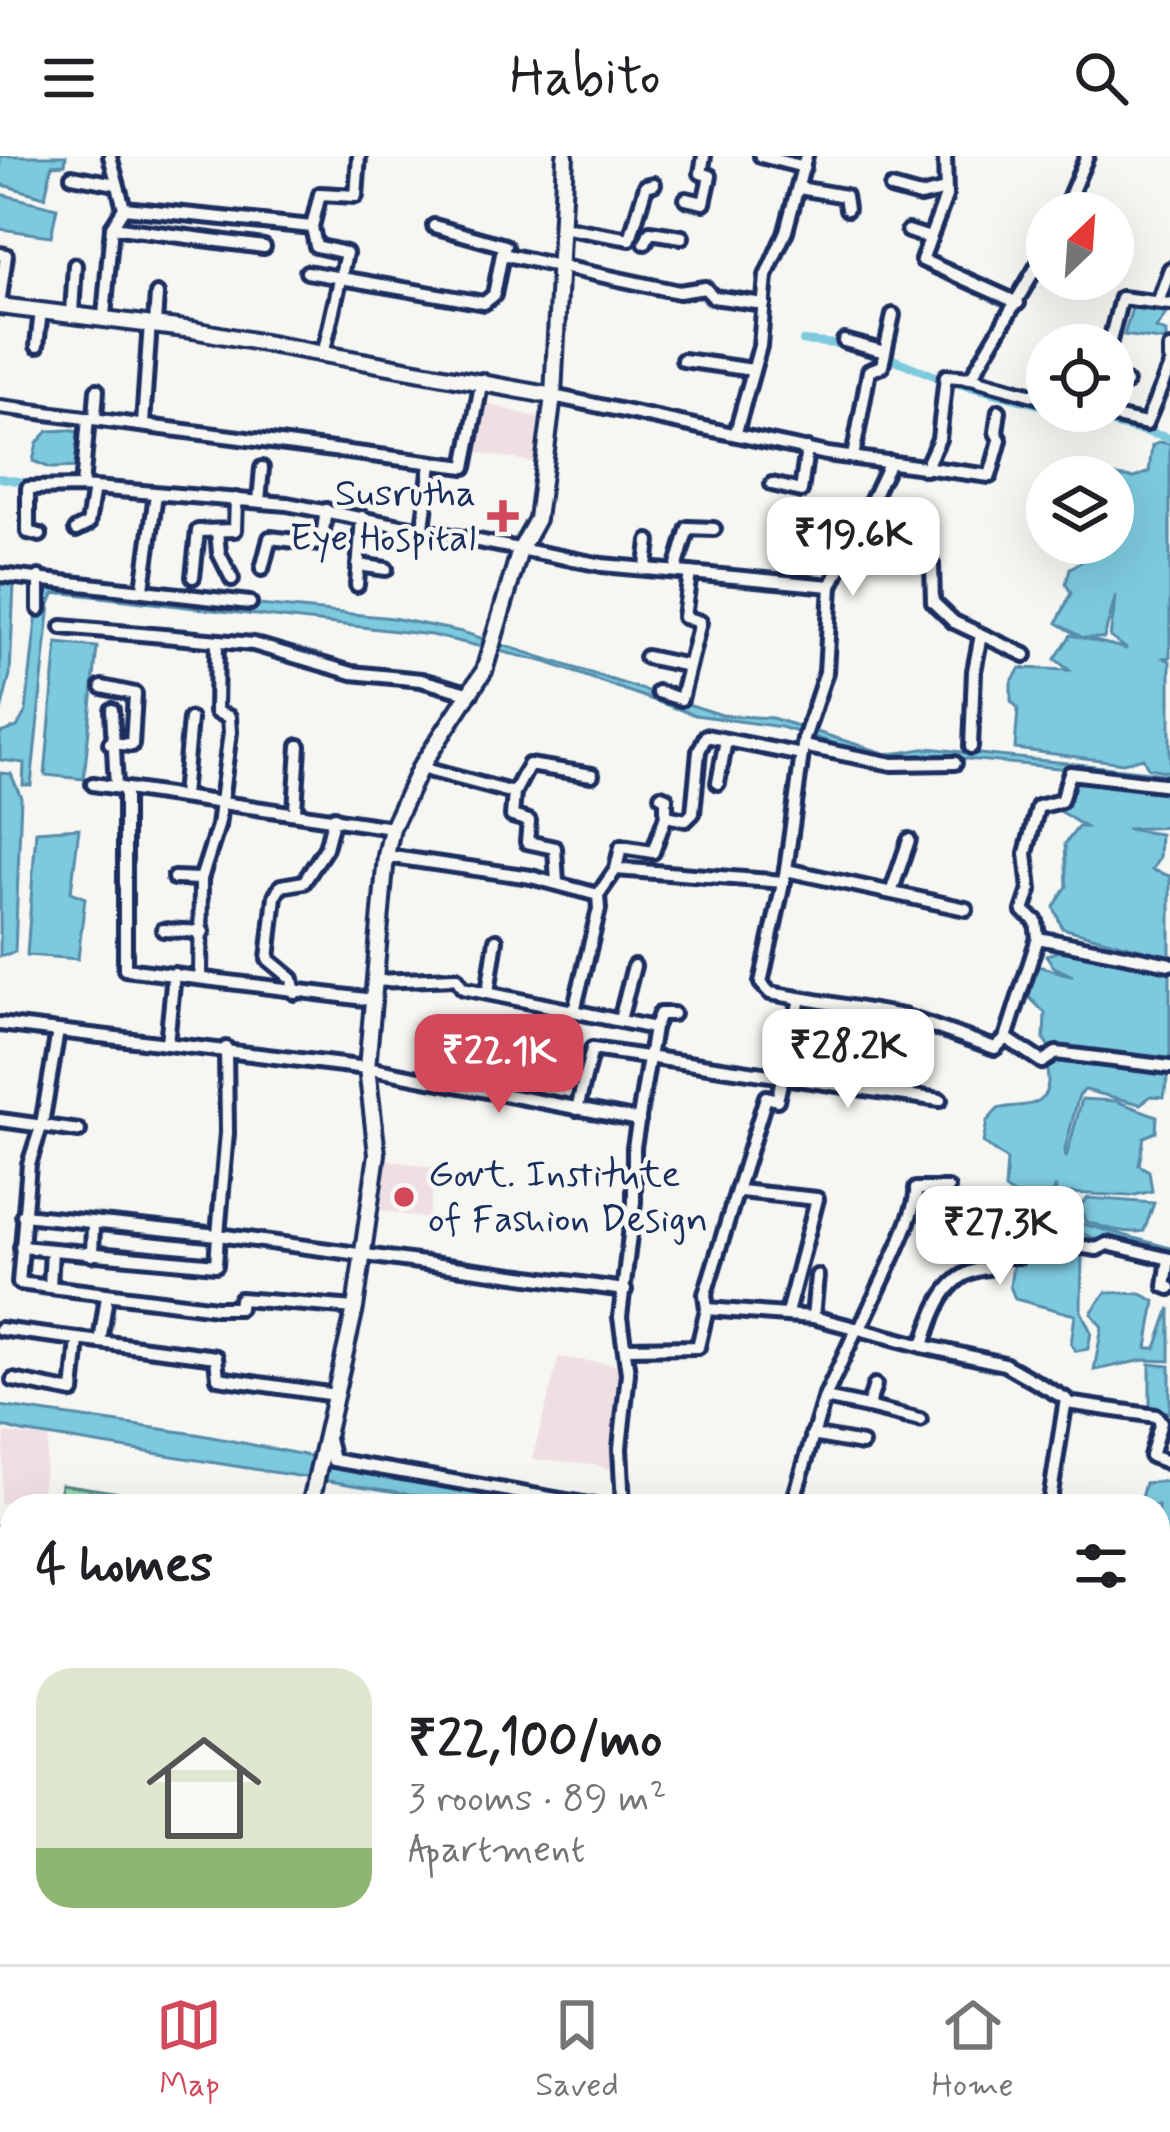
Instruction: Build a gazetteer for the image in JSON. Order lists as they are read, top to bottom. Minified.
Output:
{"places":{"health":["Susrutha Eye Hospital"],"other":["Govt. Institute of Fashion Design"]},"north":"top right","page":{"header":"Habito","price":["₹19.6K","₹28.2K","₹22.1K","₹27.3K"],"heading":"4 homes","list":[{"name":"₹22,100/mo","note":"3 rooms · 89 m² · Apartment"}],"tabs":["Map","Saved","Home"]}}
